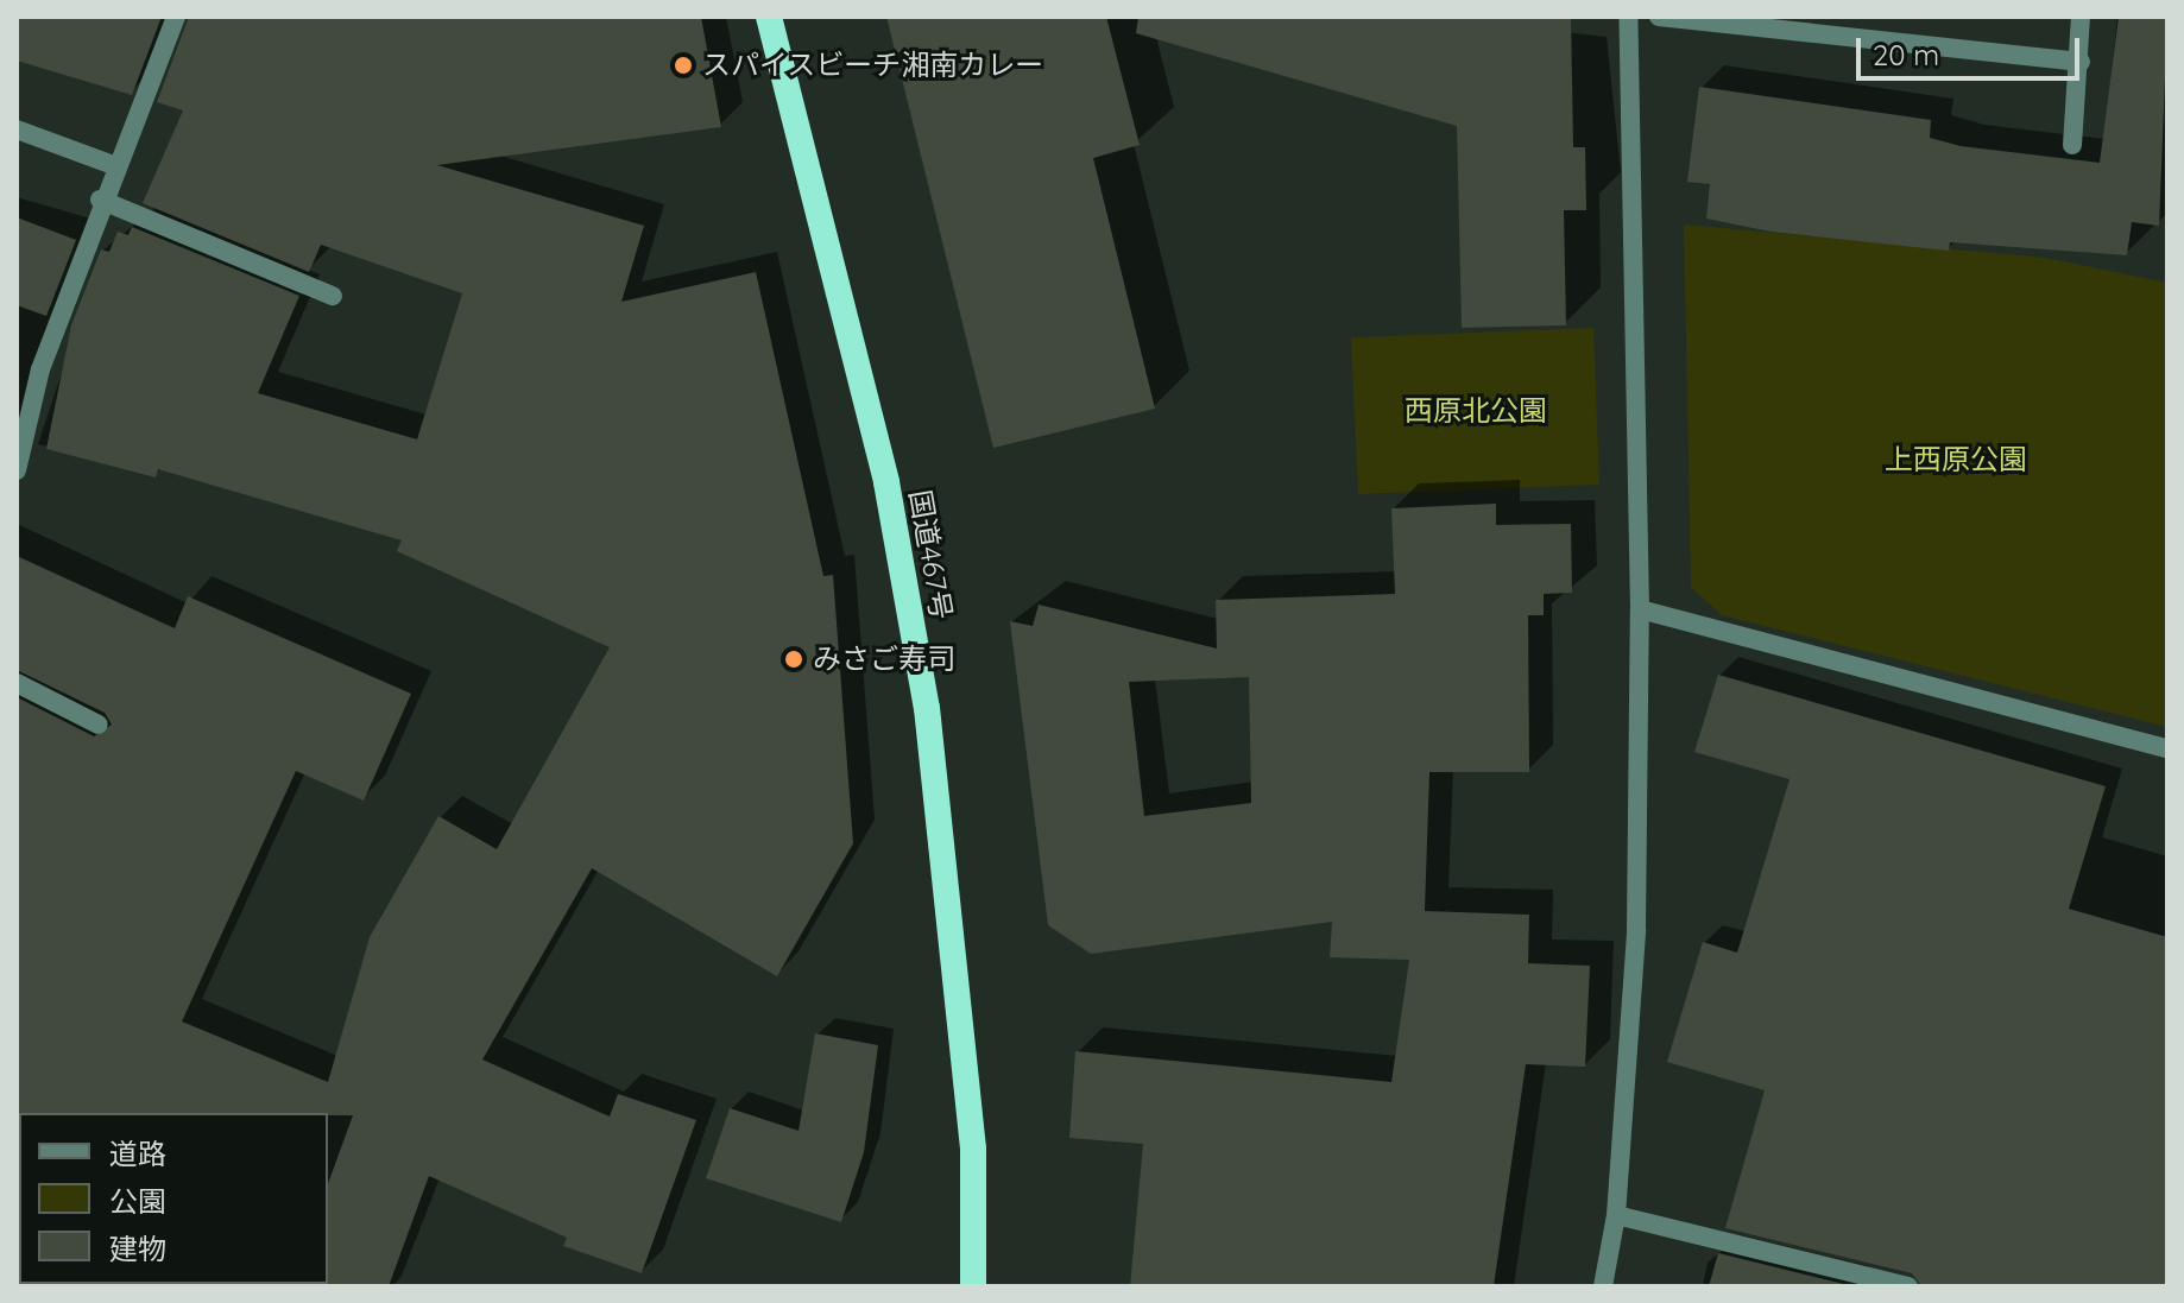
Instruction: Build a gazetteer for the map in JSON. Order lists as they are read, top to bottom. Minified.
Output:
{"streets":{"highway":["国道467号"]},"parks":["西原北公園","上西原公園"],"places":["スパイスビーチ湘南カレー","みさご寿司"],"legend":["道路","公園","建物"],"scale_bar":"20 m"}
